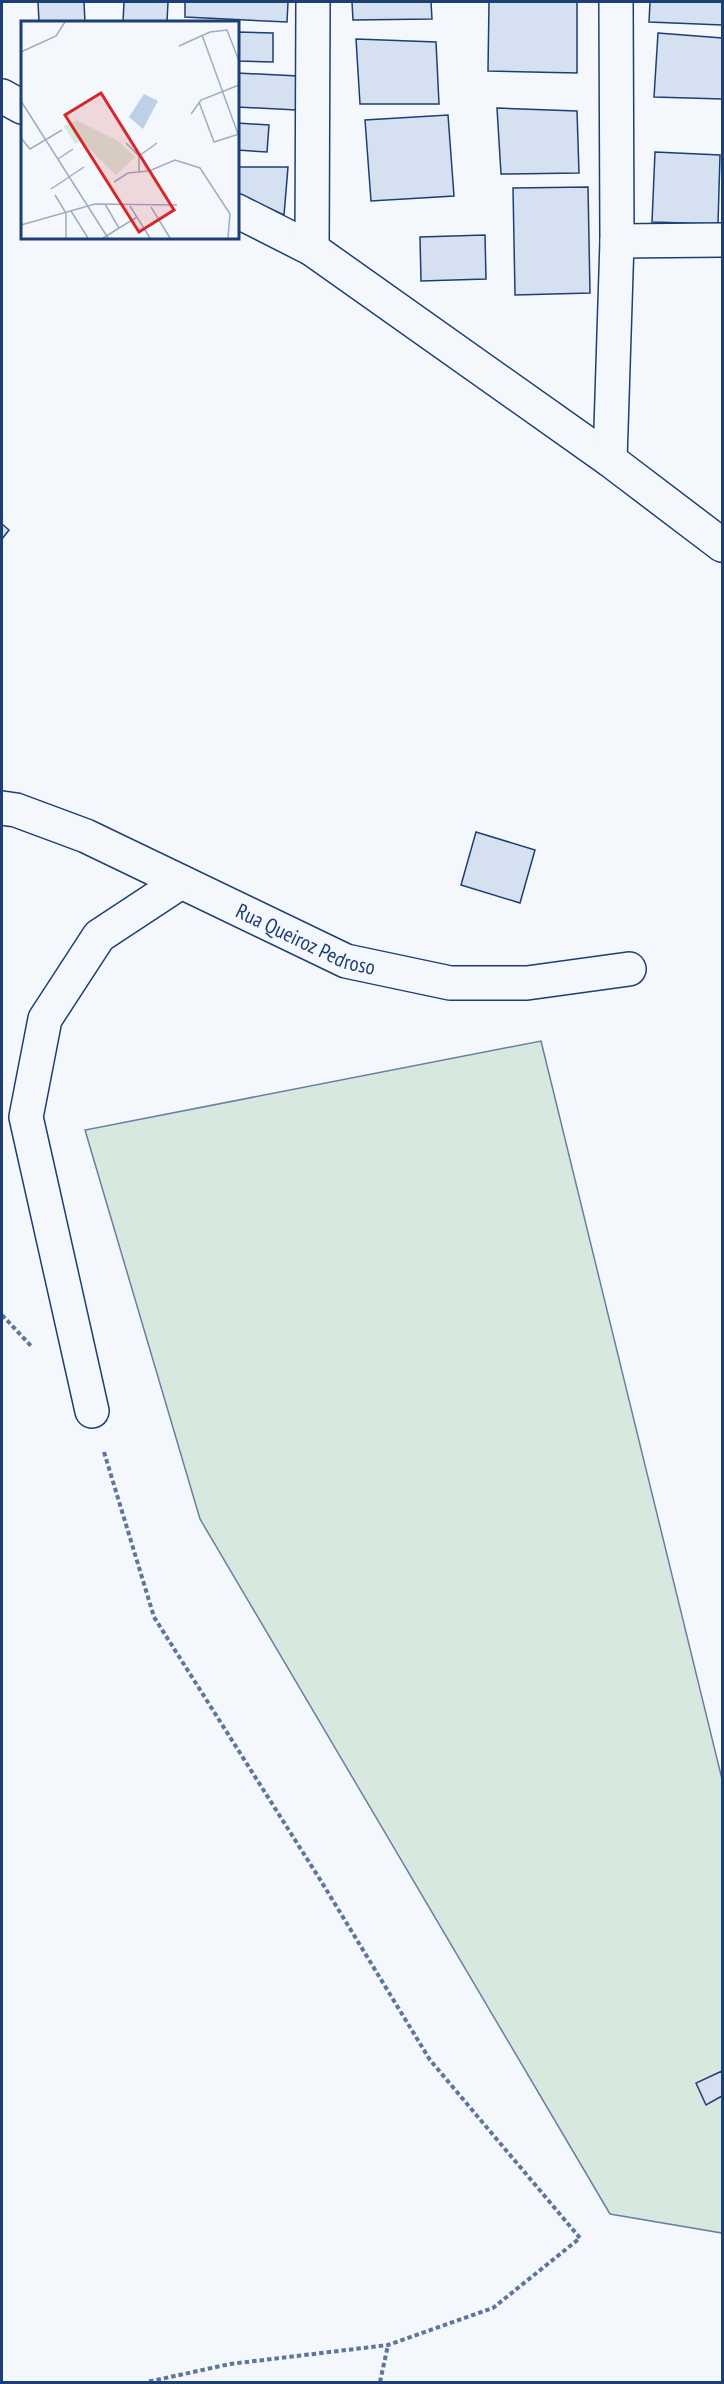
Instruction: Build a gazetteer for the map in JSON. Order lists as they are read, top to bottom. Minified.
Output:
{"streets":{"street":["Rua Queiroz Pedroso"]}}
